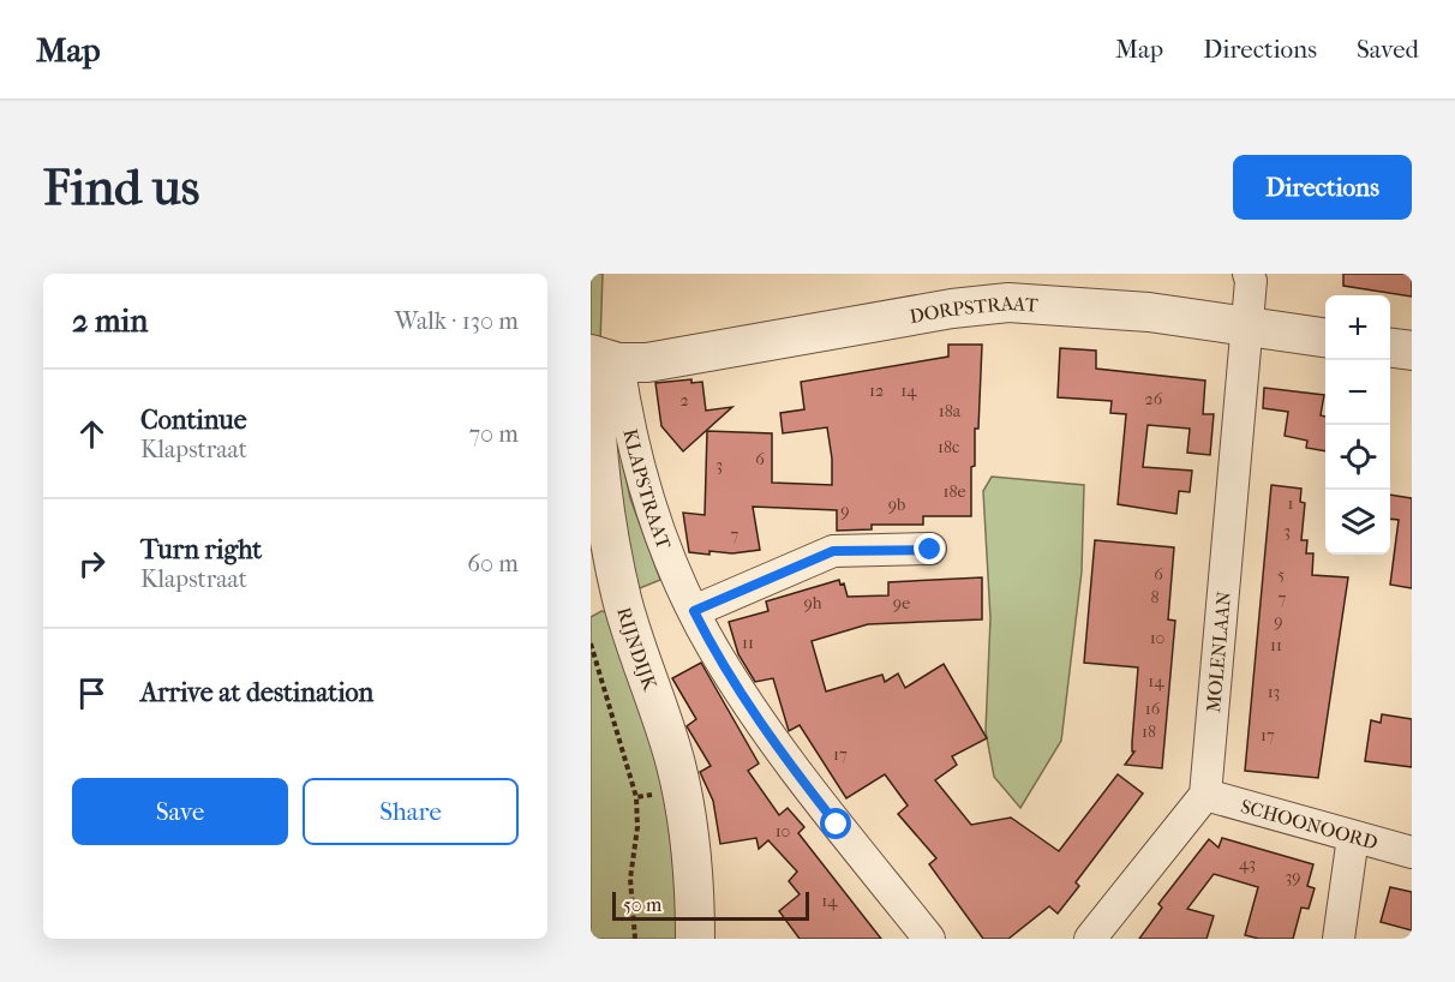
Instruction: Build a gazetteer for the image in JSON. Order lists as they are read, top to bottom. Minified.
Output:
{"streets":{"street":["DORPSTRAAT","KLAPSTRAAT","RIJNDIJK","MOLENLAAN","SCHOONOORD"]},"crossings":[["DORPSTRAAT","KLAPSTRAAT"],["DORPSTRAAT","RIJNDIJK"],["DORPSTRAAT","MOLENLAAN"],["KLAPSTRAAT","RIJNDIJK"],["MOLENLAAN","SCHOONOORD"]],"house_numbers":["12","14","26","2","18a","18c","6","3","18e","1","9b","9","3","7","6","5","8","7","9h","9e","9","10","11","11","14","13","16","18","17","17","10","43","39","14"],"scale_bar":"50 m","page":{"header":"Map","nav":["Map","Directions","Saved"],"buttons":["Directions",["Save","Share"]],"title":"Find us","heading":["2 min","Walk · 130 m"],"map_buttons":["+","−"],"list":[["Continue","Klapstraat","70 m"],["Turn right","Klapstraat","60 m"],"Arrive at destination"],"scale":"50 m"}}
